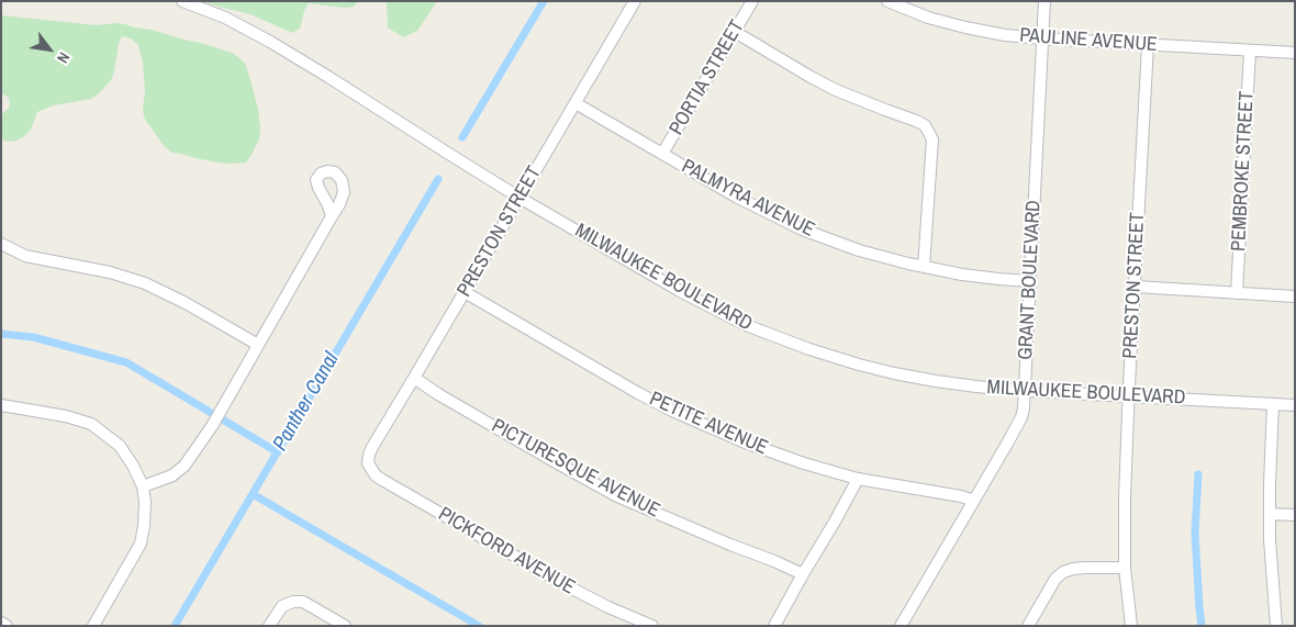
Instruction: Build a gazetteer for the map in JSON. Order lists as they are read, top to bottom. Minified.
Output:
{"streets":{"street":["PAULINE AVENUE","PORTIA STREET","PEMBROKE STREET","PALMYRA AVENUE","PRESTON STREET","MILWAUKEE BOULEVARD","GRANT BOULEVARD","PETITE AVENUE","PICTURESQUE AVENUE","PICKFORD AVENUE"]},"crossings":[["PAULINE AVENUE","PEMBROKE STREET"],["PAULINE AVENUE","PRESTON STREET"],["PAULINE AVENUE","GRANT BOULEVARD"],["PORTIA STREET","PALMYRA AVENUE"],["PALMYRA AVENUE","PRESTON STREET"],["PALMYRA AVENUE","GRANT BOULEVARD"],["PRESTON STREET","MILWAUKEE BOULEVARD"],["PRESTON STREET","PETITE AVENUE"],["PRESTON STREET","PICTURESQUE AVENUE"],["PRESTON STREET","PICKFORD AVENUE"],["MILWAUKEE BOULEVARD","GRANT BOULEVARD"],["GRANT BOULEVARD","PETITE AVENUE"]],"water":["Panther Canal"],"north":"bottom right"}
